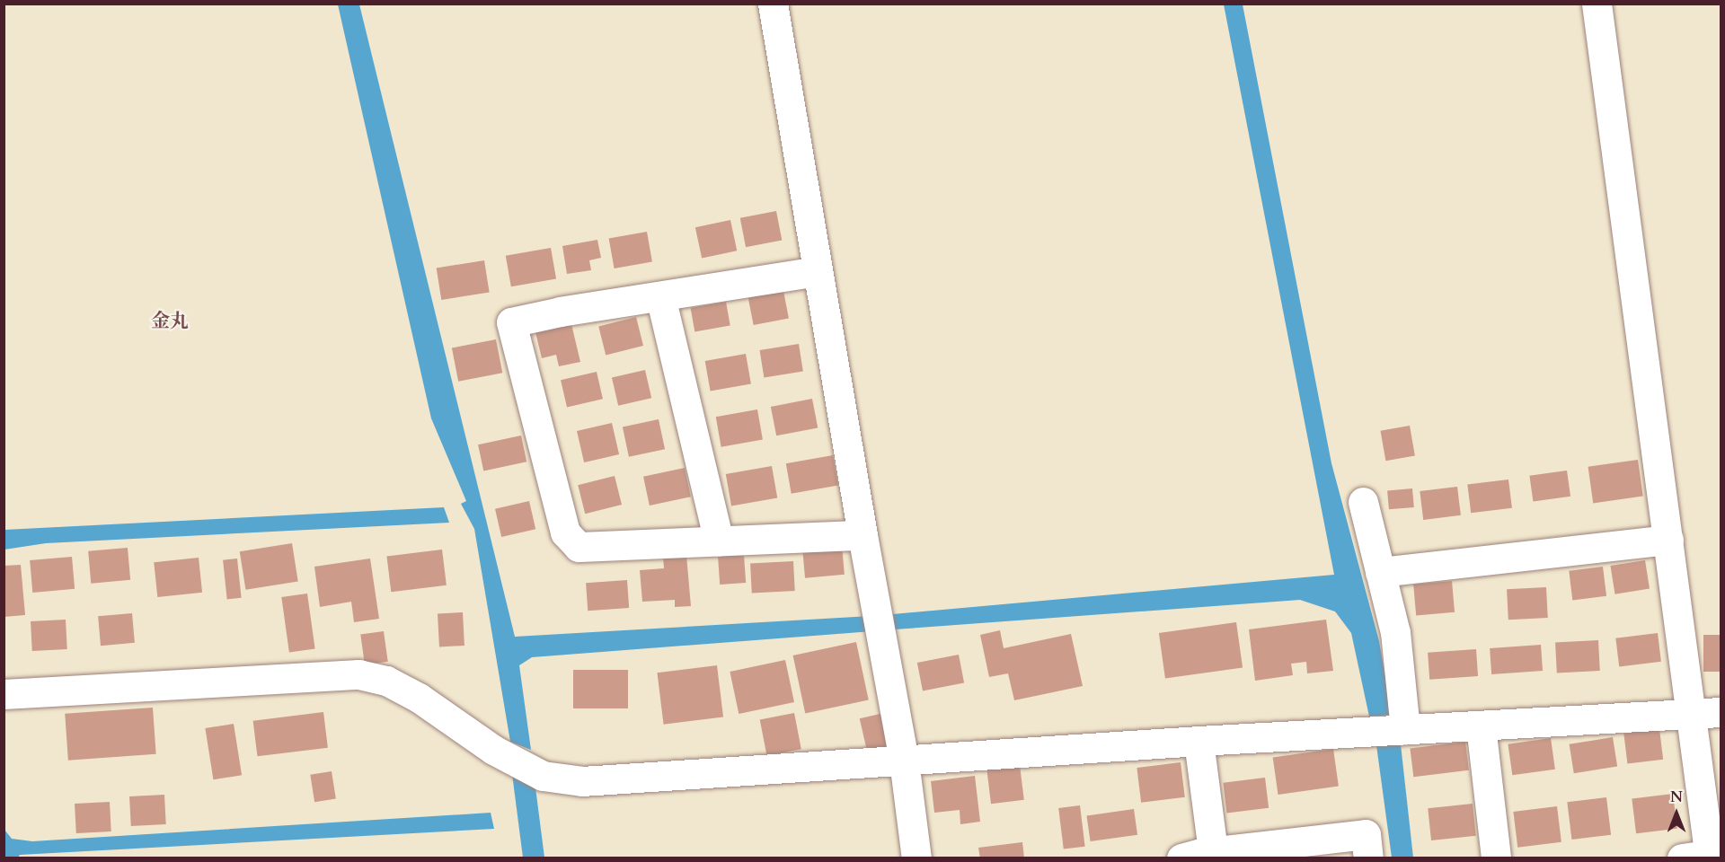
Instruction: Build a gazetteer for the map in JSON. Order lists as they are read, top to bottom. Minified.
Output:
{"districts":["金丸"],"north":"top"}
